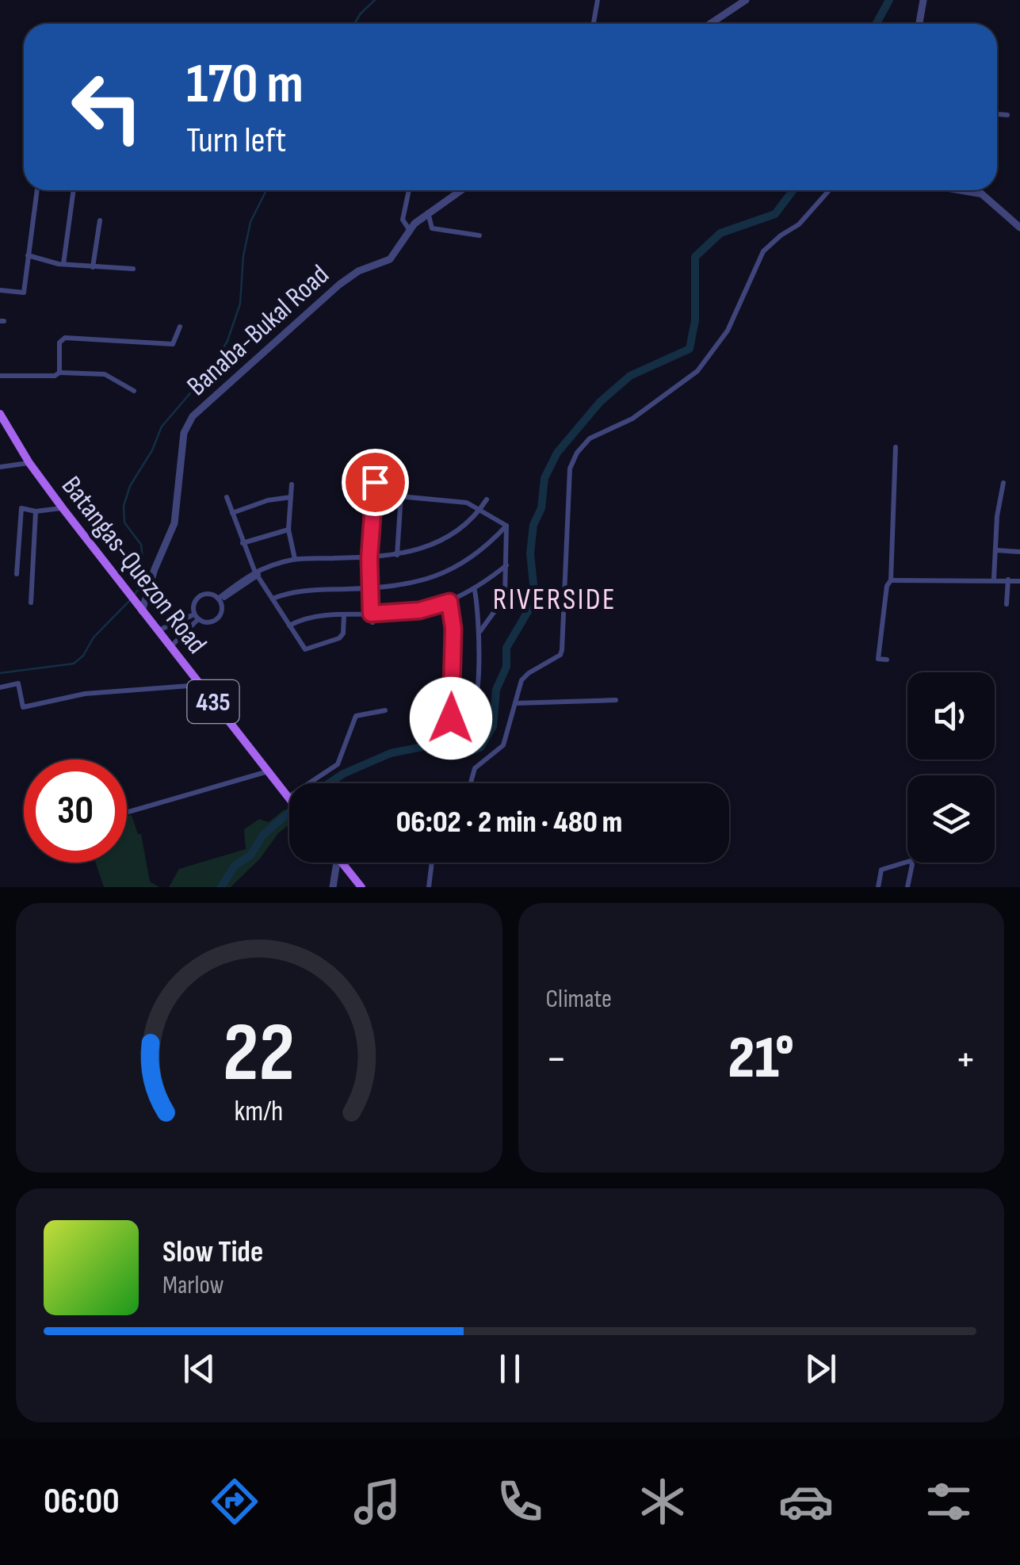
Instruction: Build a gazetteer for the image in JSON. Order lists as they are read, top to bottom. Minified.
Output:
{"streets":{"main road":["Batangas-Quezon Road","435"],"street":["Banaba-Bukal Road"]},"crossings":[["Banaba-Bukal Road","Batangas-Quezon Road"]],"districts":["RIVERSIDE"],"page":{"turn":["170 m","Turn left"],"limit":"30","trip":"06:02 · 2 min · 480 m","tile":"Climate","heat":["−","21°","+"],"song":["Slow Tide","Marlow"],"tabs":"06:00","gauge":["22","km/h"]}}
